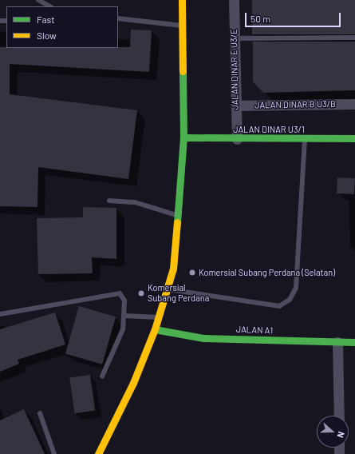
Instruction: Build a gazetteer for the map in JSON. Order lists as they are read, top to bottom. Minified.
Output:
{"streets":{"street":["JALAN DINAR E U3/E","JALAN DINAR B U3/B","JALAN DINAR U3/1","JALAN A1"]},"crossings":[["JALAN DINAR E U3/E","JALAN DINAR B U3/B"],["JALAN DINAR E U3/E","JALAN DINAR U3/1"]],"places":["Komersial Subang Perdana (Selatan)","Komersial Subang Perdana"],"legend":["Fast","Slow"],"scale_bar":"50 m","north":"right"}
